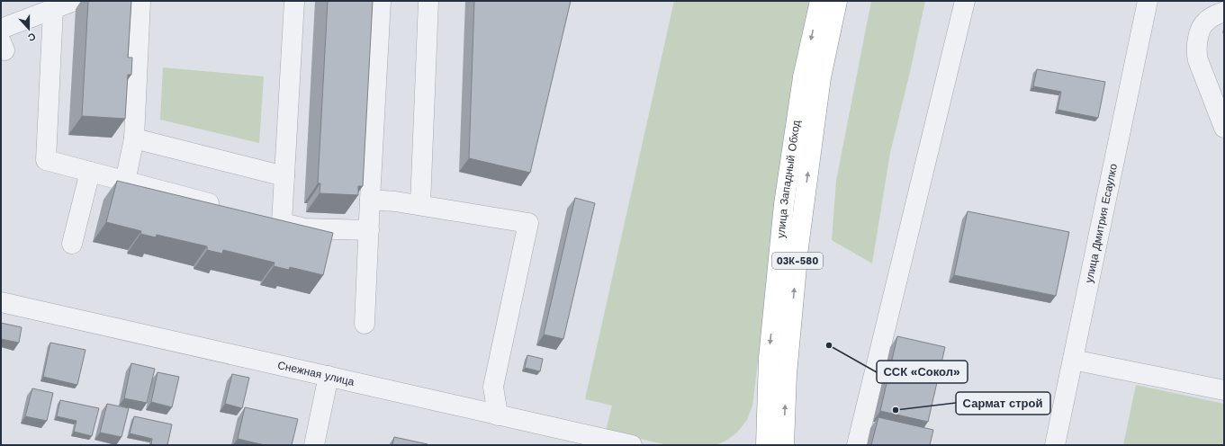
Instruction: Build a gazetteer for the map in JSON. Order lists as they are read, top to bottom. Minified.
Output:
{"streets":{"highway":["улица Западный Обход","03К-580"],"street":["улица Дмитрия Есаулко","Снежная улица"]},"places":["ССК «Сокол»","Сармат строй"],"north":"bottom"}
